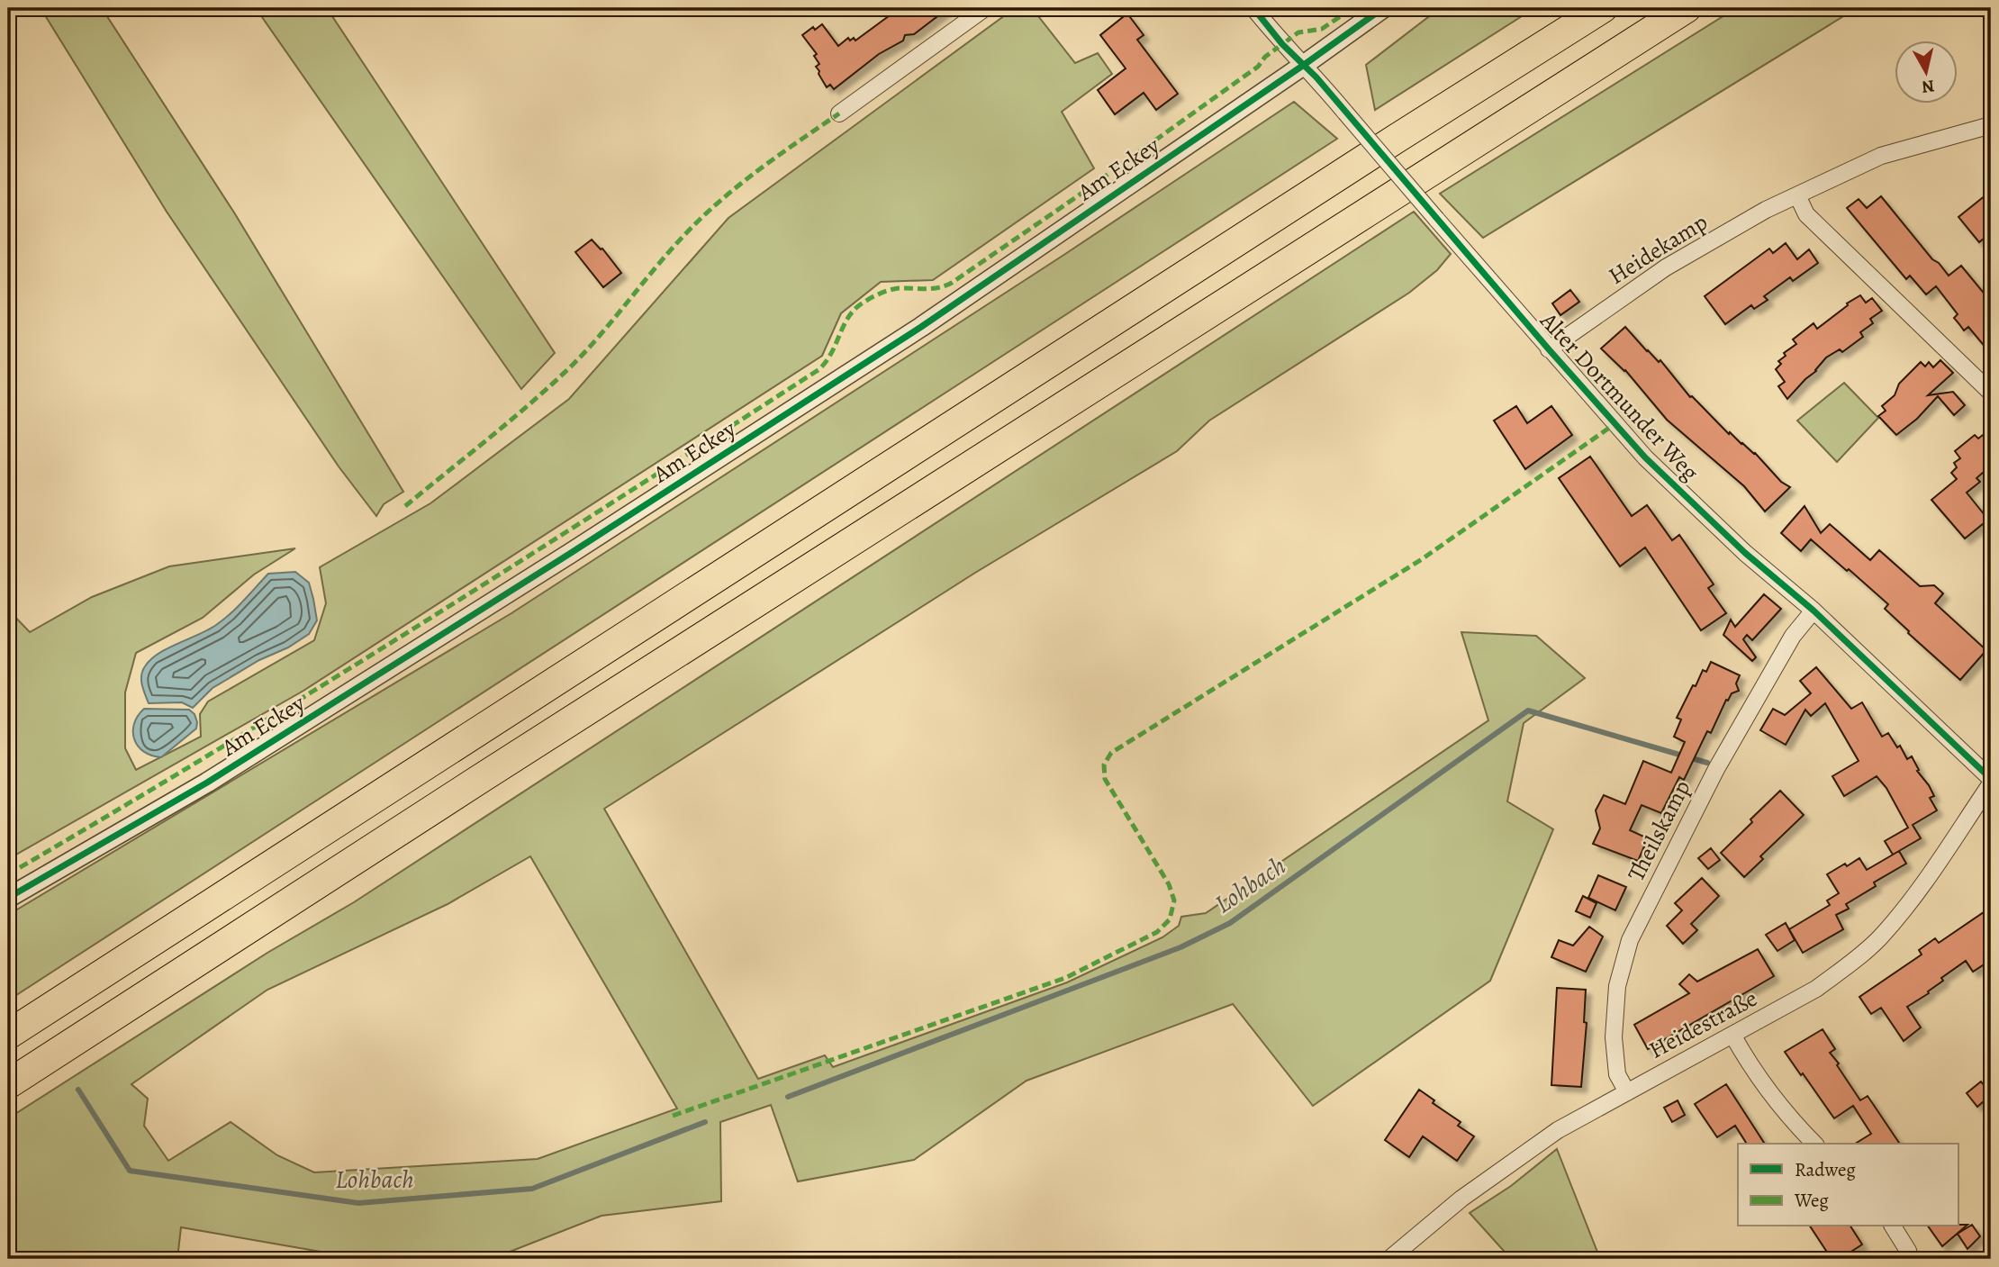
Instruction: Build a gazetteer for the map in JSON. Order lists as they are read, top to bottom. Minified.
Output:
{"streets":{"street":["Am Eckey","Heidekamp","Alter Dortmunder Weg","Theilskamp","Heidestraße"]},"crossings":[["Am Eckey","Alter Dortmunder Weg"],["Heidekamp","Alter Dortmunder Weg"],["Alter Dortmunder Weg","Theilskamp"],["Alter Dortmunder Weg","Heidestraße"],["Theilskamp","Heidestraße"]],"water":["Lohbach"],"legend":["Radweg","Weg"],"north":"bottom"}
